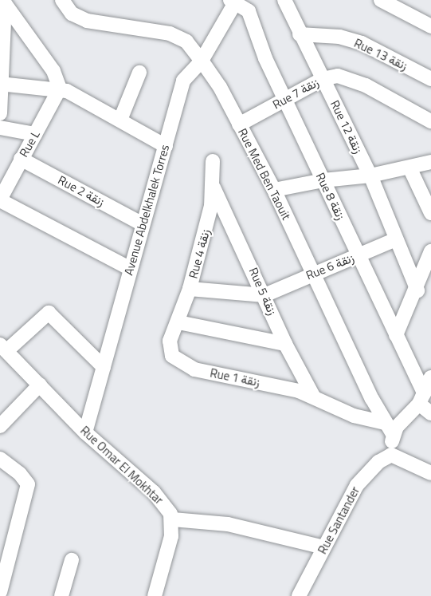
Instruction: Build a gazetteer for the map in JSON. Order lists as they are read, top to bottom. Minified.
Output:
{"streets":{"street":["Rue 13 زنقة","Rue 7 زنقة","Rue 12 زنقة","Rue L","Rue Med Ben Taouit","Rue 2 زنقة","Rue 8 زنقة","Avenue Abdelkhalek Torres","Rue 4 زنقة","Rue 6 زنقة","Rue 5 زنقة","Rue 1 زنقة","Rue Omar El Mokhtar","Rue Santander"]},"crossings":[["Rue 13 زنقة","Rue 12 زنقة"],["Rue 7 زنقة","Rue 12 زنقة"],["Rue 7 زنقة","Rue Med Ben Taouit"],["Rue 7 زنقة","Rue 8 زنقة"],["Rue 12 زنقة","Rue 6 زنقة"],["Rue L","Rue 2 زنقة"],["Rue Med Ben Taouit","Avenue Abdelkhalek Torres"],["Rue Med Ben Taouit","Rue 6 زنقة"],["Rue Med Ben Taouit","Rue 1 زنقة"],["Rue 2 زنقة","Avenue Abdelkhalek Torres"],["Rue 8 زنقة","Avenue Abdelkhalek Torres"],["Rue 8 زنقة","Rue 6 زنقة"],["Avenue Abdelkhalek Torres","Rue Omar El Mokhtar"],["Rue 4 زنقة","Rue 5 زنقة"],["Rue 4 زنقة","Rue 1 زنقة"],["Rue 6 زنقة","Rue 5 زنقة"],["Rue 5 زنقة","Rue 1 زنقة"]]}
